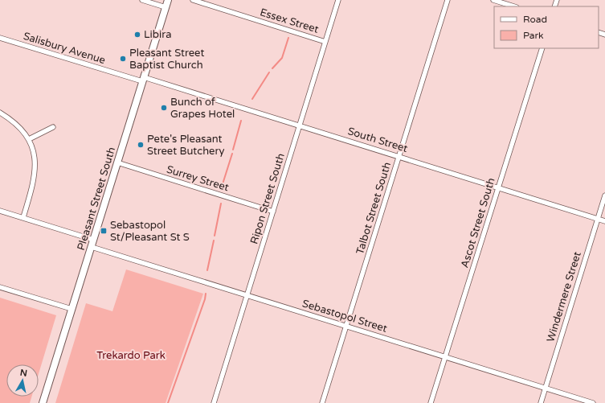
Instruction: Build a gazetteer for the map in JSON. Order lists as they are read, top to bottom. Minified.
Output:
{"streets":{"street":["Essex Street","Salisbury Avenue","South Street","Surrey Street","Pleasant Street South","Ripon Street South","Talbot Street South","Ascot Street South","Windermere Street","Sebastopol Street"]},"crossings":[["Essex Street","Ripon Street South"],["Salisbury Avenue","South Street"],["Salisbury Avenue","Pleasant Street South"],["South Street","Pleasant Street South"],["South Street","Ripon Street South"],["South Street","Talbot Street South"],["South Street","Ascot Street South"],["South Street","Windermere Street"],["Surrey Street","Pleasant Street South"],["Surrey Street","Ripon Street South"],["Pleasant Street South","Sebastopol Street"],["Ripon Street South","Sebastopol Street"],["Talbot Street South","Sebastopol Street"],["Ascot Street South","Sebastopol Street"],["Windermere Street","Sebastopol Street"]],"parks":["Trekardo Park"],"places":{"other":["Libira","Pleasant Street Baptist Church","Bunch of Grapes Hotel","Pete's Pleasant Street Butchery"],"transit":["Sebastopol St/Pleasant St S"]},"legend":["Road","Park"],"north":"top"}
